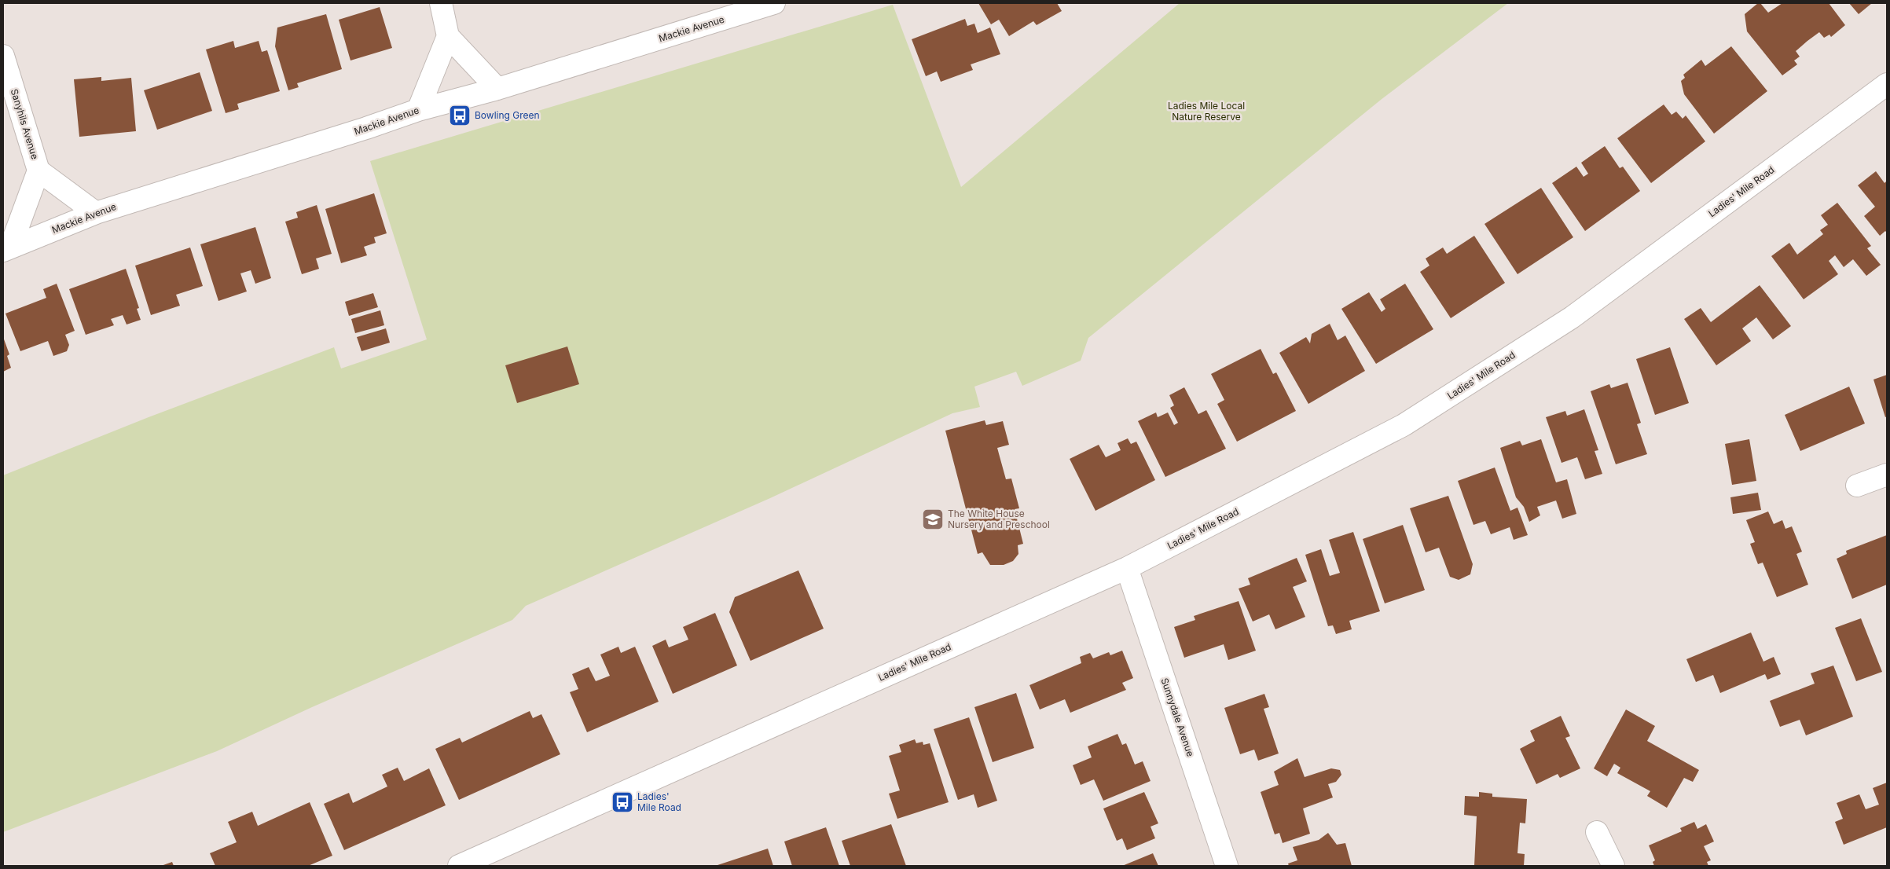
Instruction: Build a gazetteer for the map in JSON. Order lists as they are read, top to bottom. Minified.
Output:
{"streets":{"street":["Mackie Avenue","Sanyhils Avenue","Ladies' Mile Road","Sunnydale Avenue"]},"crossings":[["Mackie Avenue","Sanyhils Avenue"],["Ladies' Mile Road","Sunnydale Avenue"]],"parks":["Ladies Mile Local Nature Reserve"],"places":{"bus stop":["Bowling Green","Ladies' Mile Road"],"school or university":["The White House Nursery and Preschool"]}}
